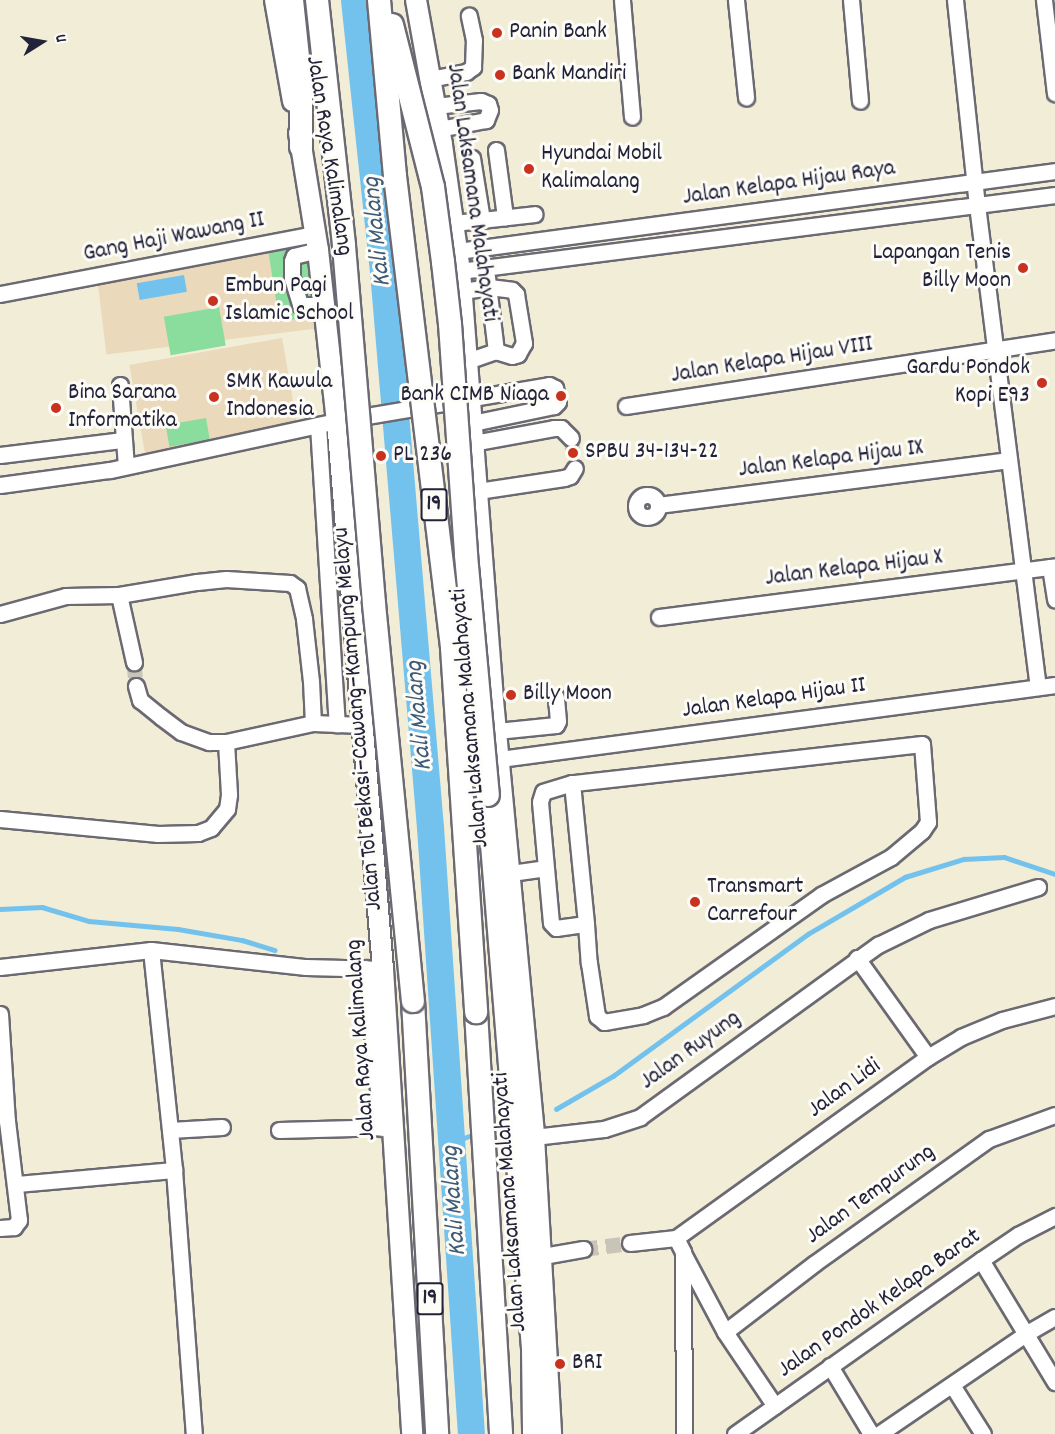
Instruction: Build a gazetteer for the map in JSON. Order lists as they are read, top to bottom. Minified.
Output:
{"streets":{"highway":["19","Jalan Tol Bekasi–Cawang–Kampung Melayu"],"main road":["Jalan Raya Kalimalang","Jalan Laksamana Malahayati"],"street":["Jalan Kelapa Hijau Raya","Gang Haji Wawang II","Jalan Kelapa Hijau VIII","Jalan Kelapa Hijau IX","Jalan Kelapa Hijau X","Jalan Kelapa Hijau II","Jalan Ruyung","Jalan Lidi","Jalan Tempurung","Jalan Pondok Kelapa Barat"]},"crossings":[["Jalan Raya Kalimalang","Gang Haji Wawang II"],["Jalan Kelapa Hijau Raya","Jalan Laksamana Malahayati"],["Jalan Laksamana Malahayati","Jalan Kelapa Hijau II"],["Jalan Laksamana Malahayati","Jalan Ruyung"]],"water":["Kali Malang"],"places":["Panin Bank","Bank Mandiri","Hyundai Mobil Kalimalang","Lapangan Tenis Billy Moon","Embun Pagi Islamic School","Gardu Pondok Kopi E93","Bank CIMB Niaga","SMK Kawula Indonesia","Bina Sarana Informatika","SPBU 34-134-22","PL 236","Billy Moon","Transmart Carrefour","BRI"],"north":"right"}
